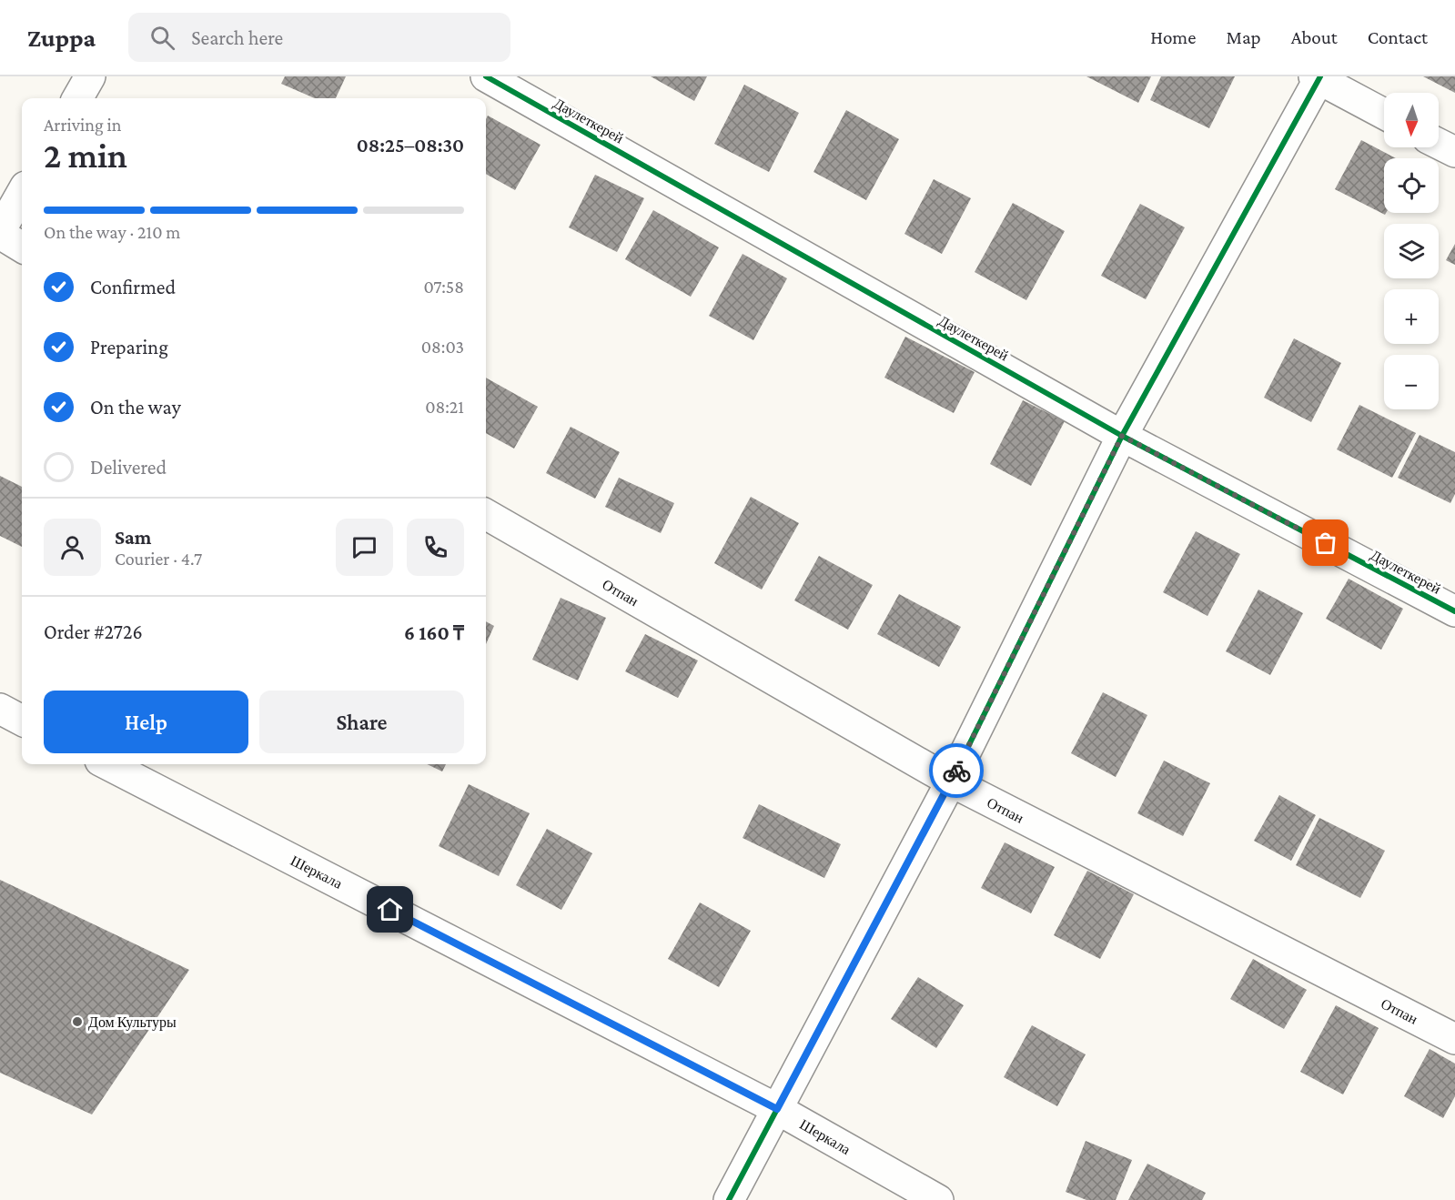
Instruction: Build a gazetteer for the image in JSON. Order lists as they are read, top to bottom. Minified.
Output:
{"streets":{"street":["Даулеткерей","Отпан","Шеркала"]},"places":["Дом Культуры"],"north":"bottom","page":{"header":"Zuppa","search":"Search here","nav":["Home","Map","About","Contact"],"map_buttons":["+","−"],"heading":["2 min","Arriving in","08:25–08:30"],"panel":["Sam","Courier · 4.7","Order #2726","6 160 ₸"],"bar":"On the way · 210 m","list":[["Confirmed","07:58"],["Preparing","08:03"],["On the way","08:21"],"Delivered"],"buttons":["Help","Share"]}}
